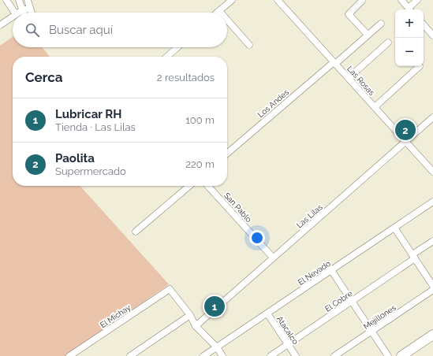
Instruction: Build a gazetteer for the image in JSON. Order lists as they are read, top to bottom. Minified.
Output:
{"streets":{"street":["Las Rosas","Los Andes","San Pablo","Las Lilas","El Nevado","El Cobre","El Michay","Mejillones","Atacalco"]},"crossings":[["Las Rosas","Los Andes"],["Las Rosas","Las Lilas"],["San Pablo","Las Lilas"],["El Nevado","Atacalco"],["El Cobre","Atacalco"]],"page":{"map_buttons":["+","−"],"search":"Buscar aquí","heading":["Cerca","2 resultados"],"list":[{"mark":"1","name":"Lubricar RH","note":"Tienda · Las Lilas","value":"100 m"},{"mark":"2","name":"Paolita","note":"Supermercado","value":"220 m"}],"pins":["2","1"]}}
